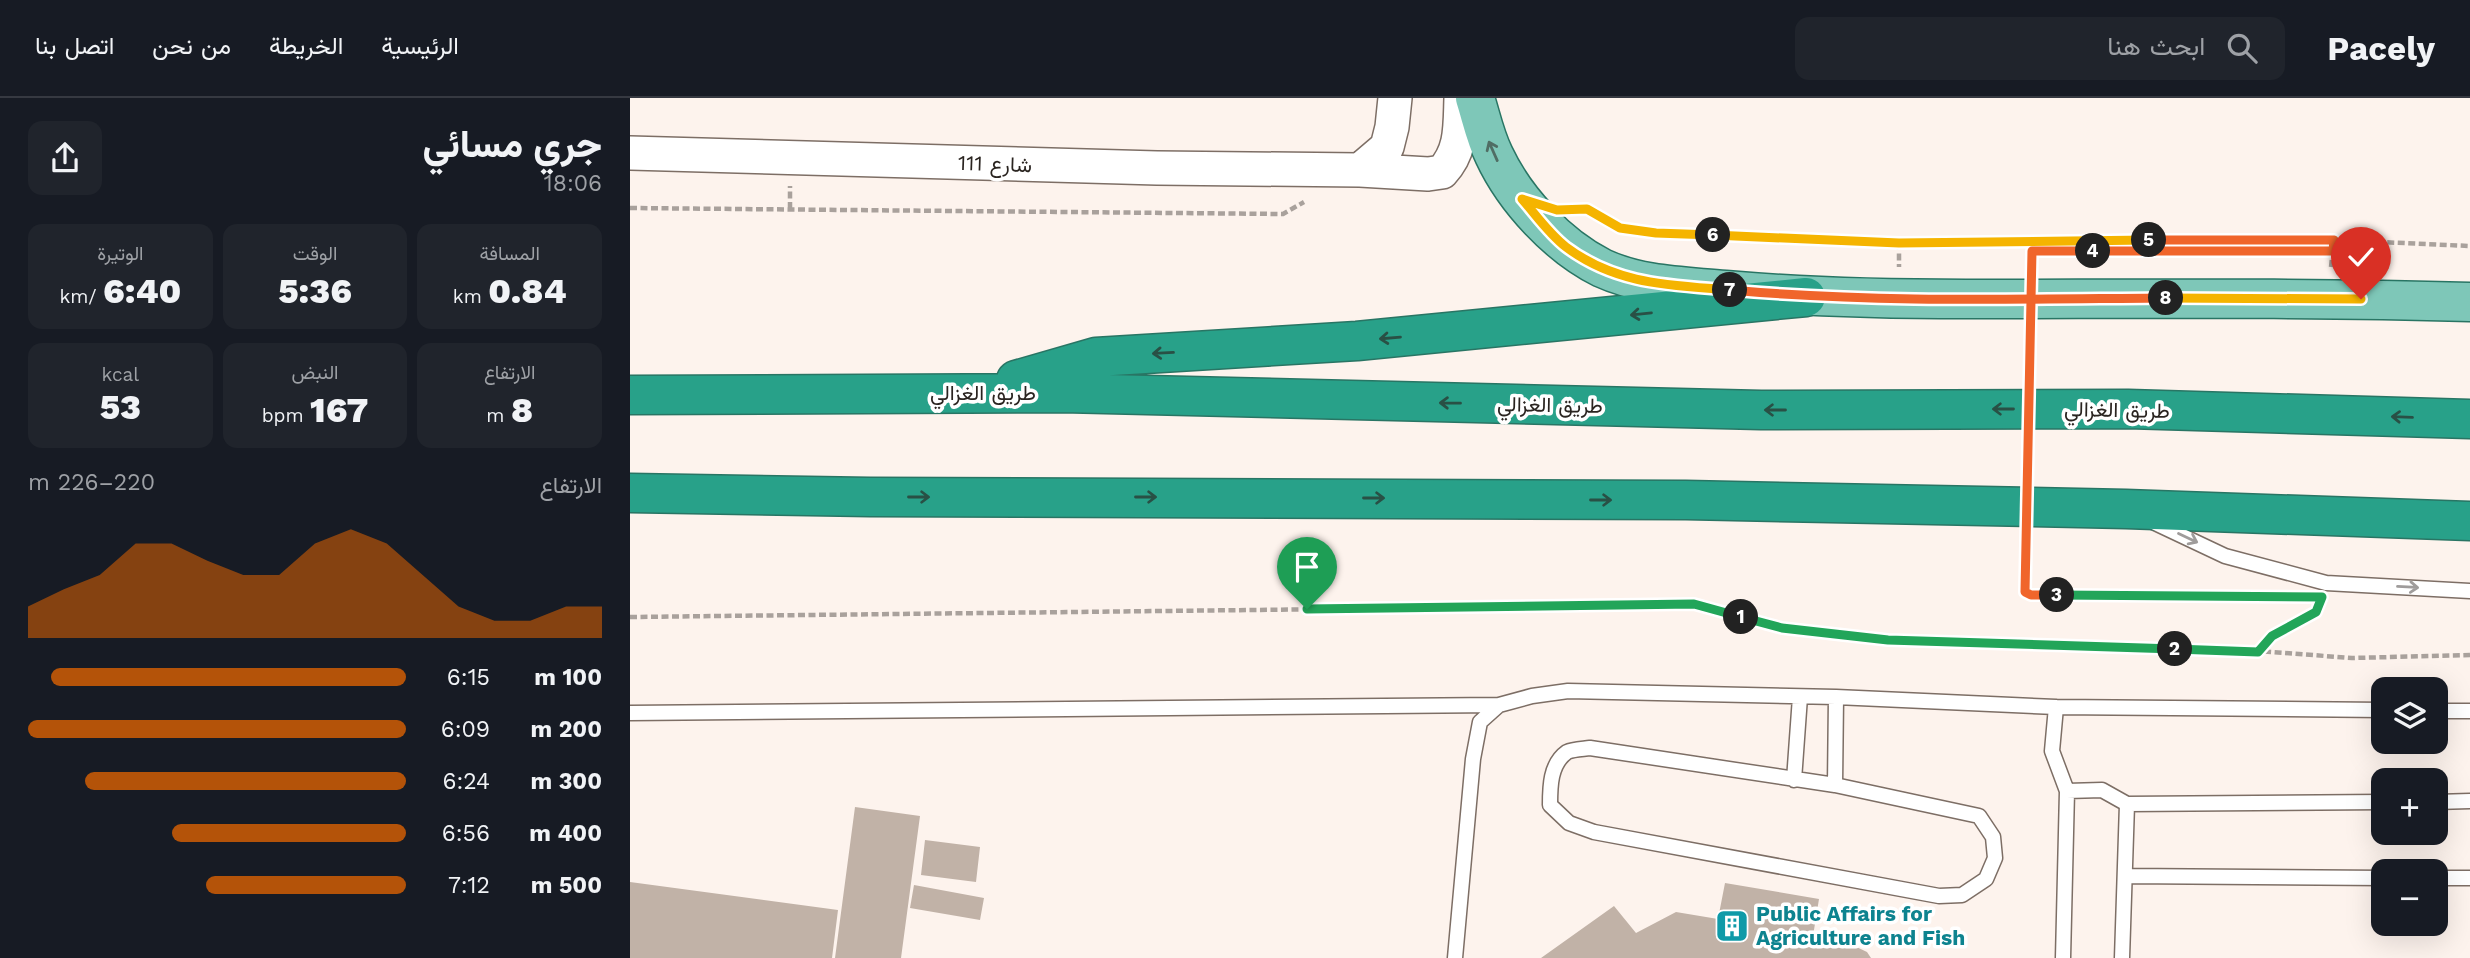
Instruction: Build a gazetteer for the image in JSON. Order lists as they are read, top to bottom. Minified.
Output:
{"streets":{"highway":["طريق الغزالي"],"street":["شارع 111"]},"places":{"building":["Public Affairs for Agriculture and Fish"]},"page":{"header":"Pacely","search":"ابحث هنا","nav":["الرئيسية","الخريطة","من نحن","اتصل بنا"],"heading":["جري مسائي","18:06"],"pins":["6","5","4","7","8","3","1","2"],"stats":[["المسافة","0.84 km"],["الوقت","5:36"],["الوتيرة","6:40 /km"],["الارتفاع","8 m"],["النبض","167 bpm"],["kcal","53"]],"chart":["الارتفاع","220–226 m"],"list":[{"name":"100 m","note":"6:15"},{"name":"200 m","note":"6:09"},{"name":"300 m","note":"6:24"},{"name":"400 m","note":"6:56"},{"name":"500 m","note":"7:12"}],"map_buttons":["+","−"]}}
